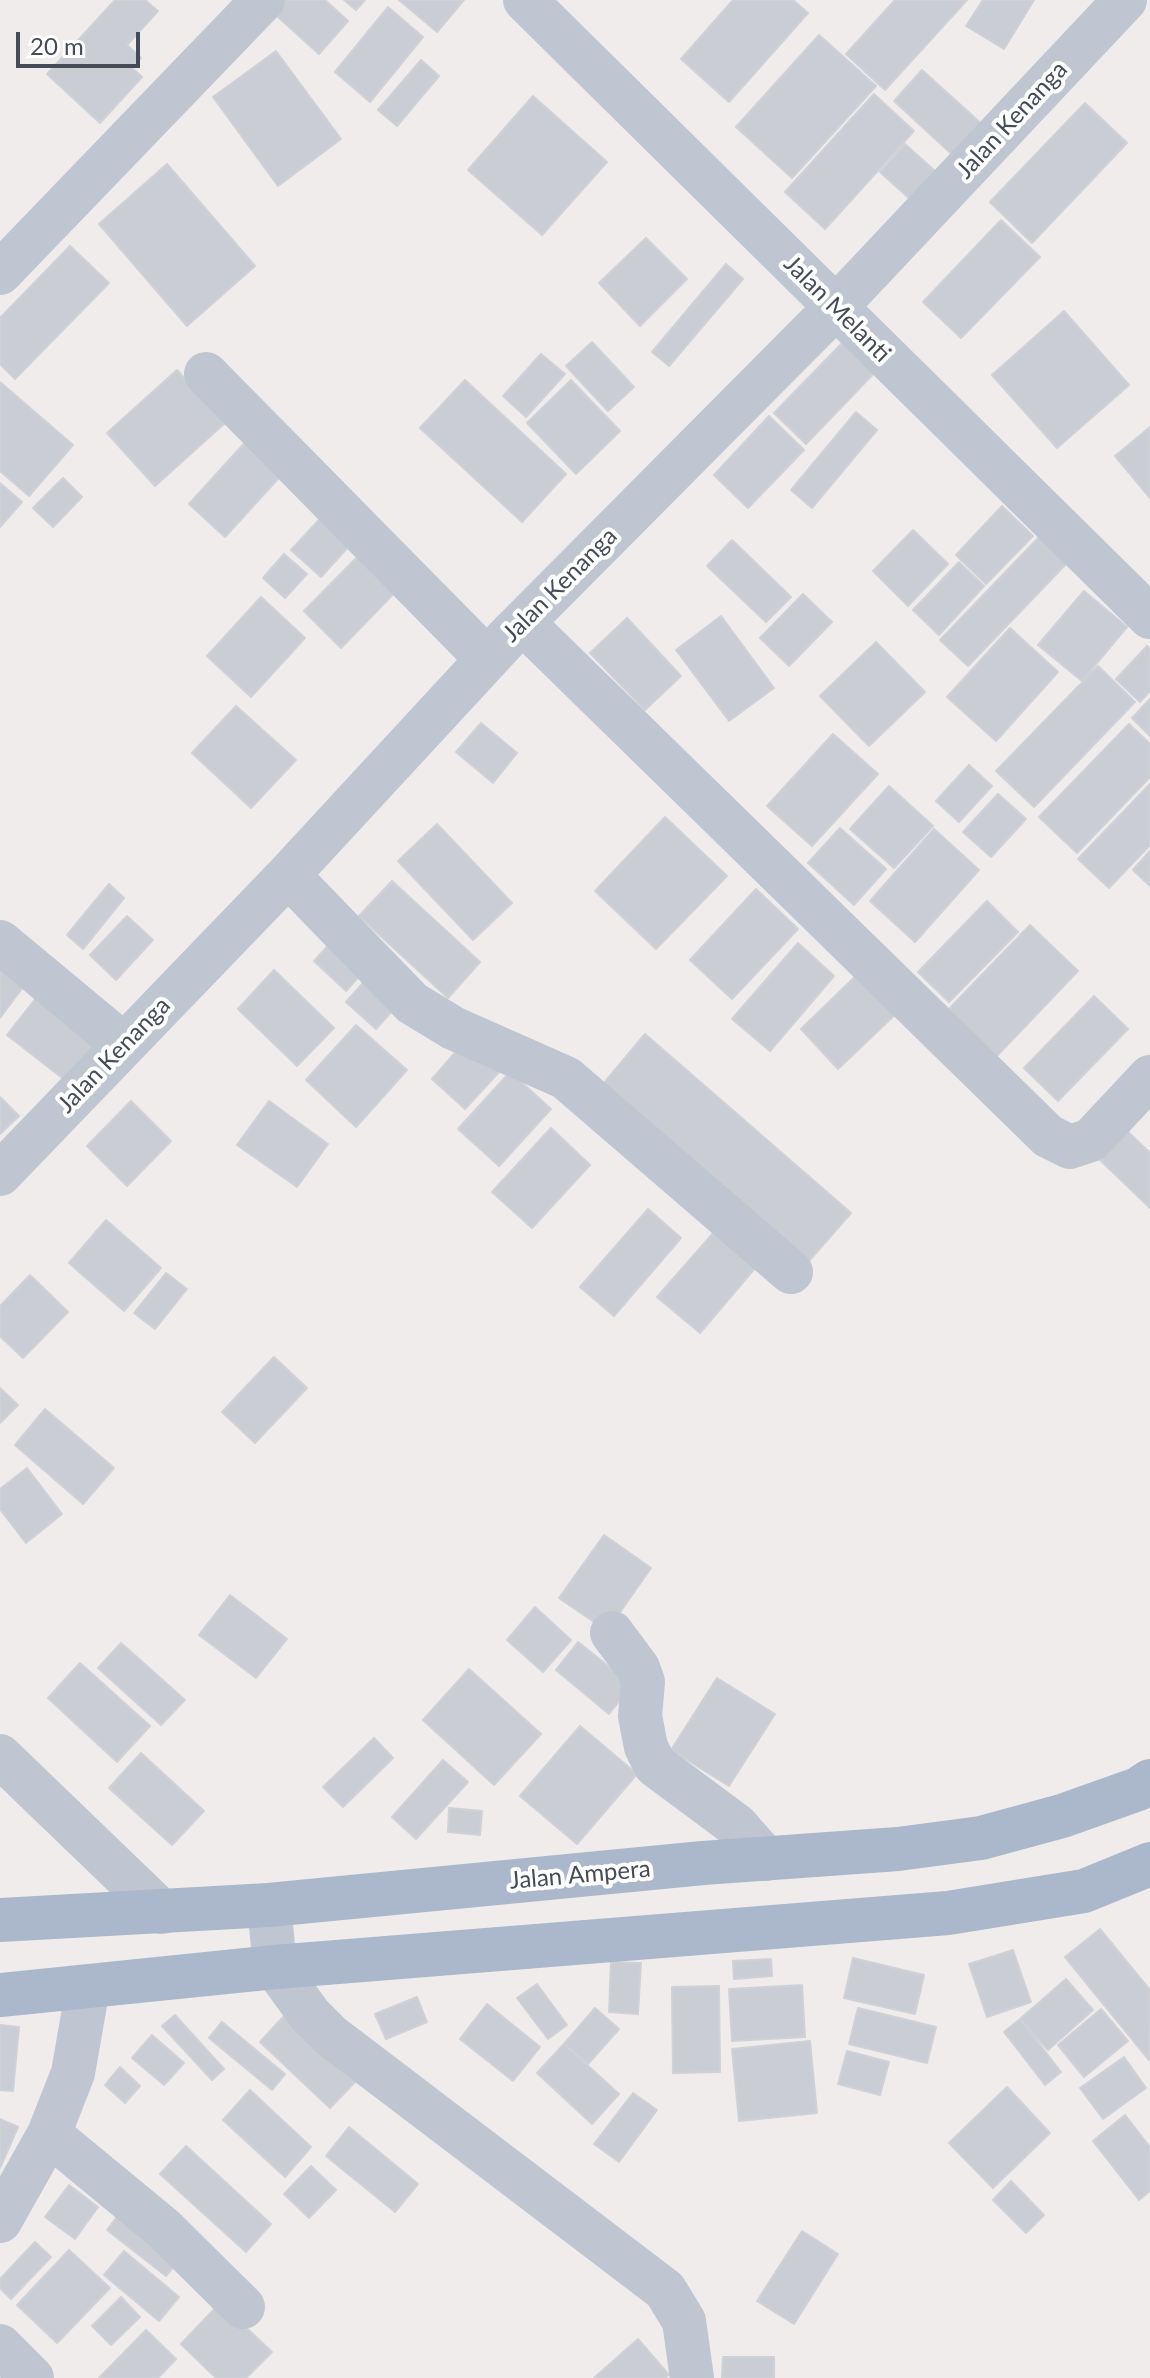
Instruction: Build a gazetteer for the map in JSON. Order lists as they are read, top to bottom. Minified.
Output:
{"streets":{"main road":["Jalan Ampera"],"street":["Jalan Kenanga","Jalan Melanti"]},"crossings":[["Jalan Kenanga","Jalan Melanti"]],"scale_bar":"20 m"}
